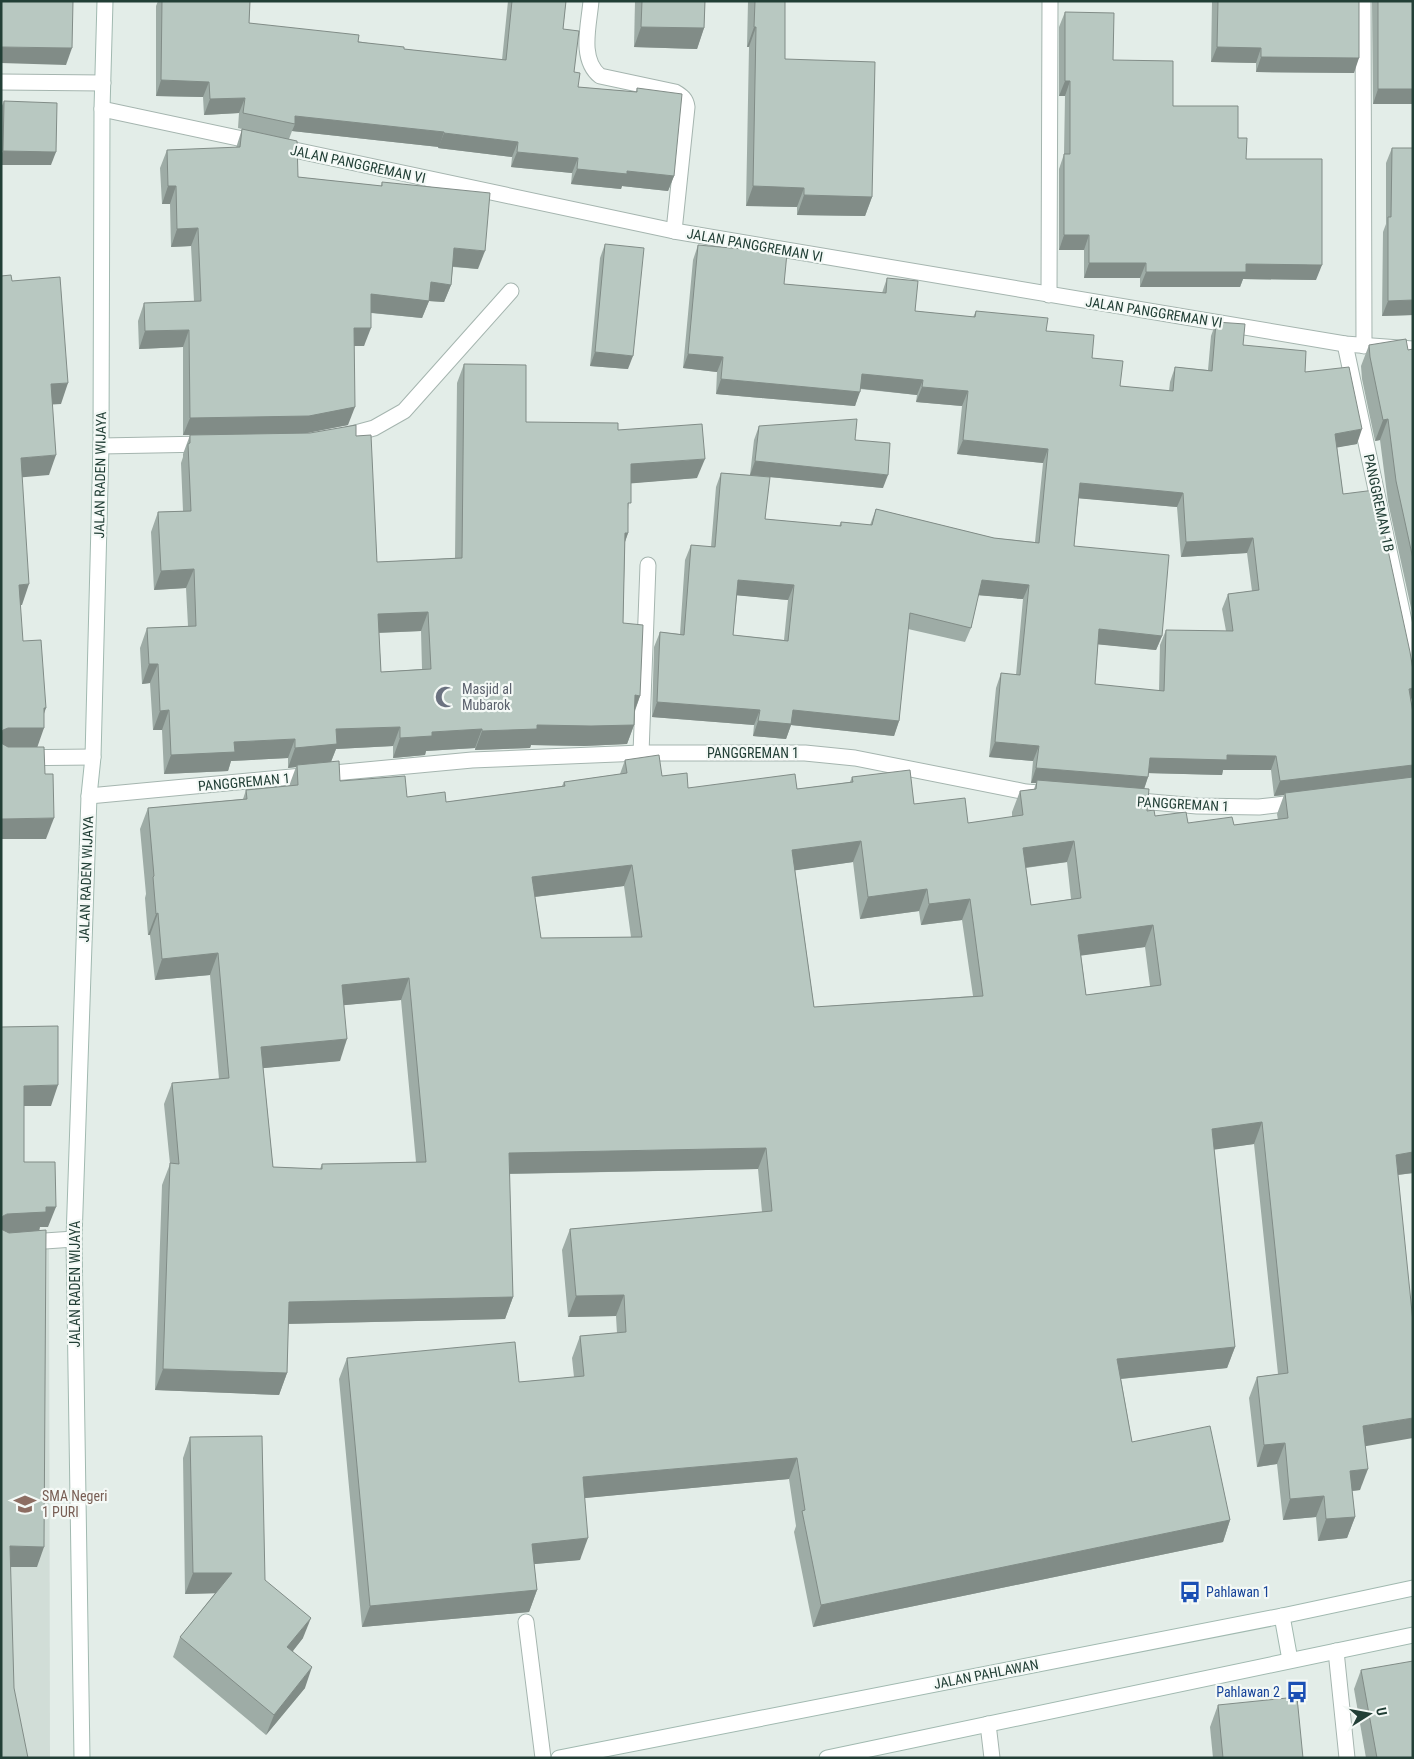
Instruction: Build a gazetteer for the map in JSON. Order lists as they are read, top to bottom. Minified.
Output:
{"streets":{"street":["JALAN PANGGREMAN VI","JALAN RADEN WIJAYA","PANGGREMAN 1B","PANGGREMAN 1","JALAN PAHLAWAN"]},"crossings":[["JALAN PANGGREMAN VI","JALAN RADEN WIJAYA"],["JALAN PANGGREMAN VI","PANGGREMAN 1B"],["JALAN RADEN WIJAYA","PANGGREMAN 1"]],"places":{"mosque":["Masjid al Mubarok"],"school or university":["SMA Negeri 1 PURI"],"bus stop":["Pahlawan 1","Pahlawan 2"]},"north":"right"}
